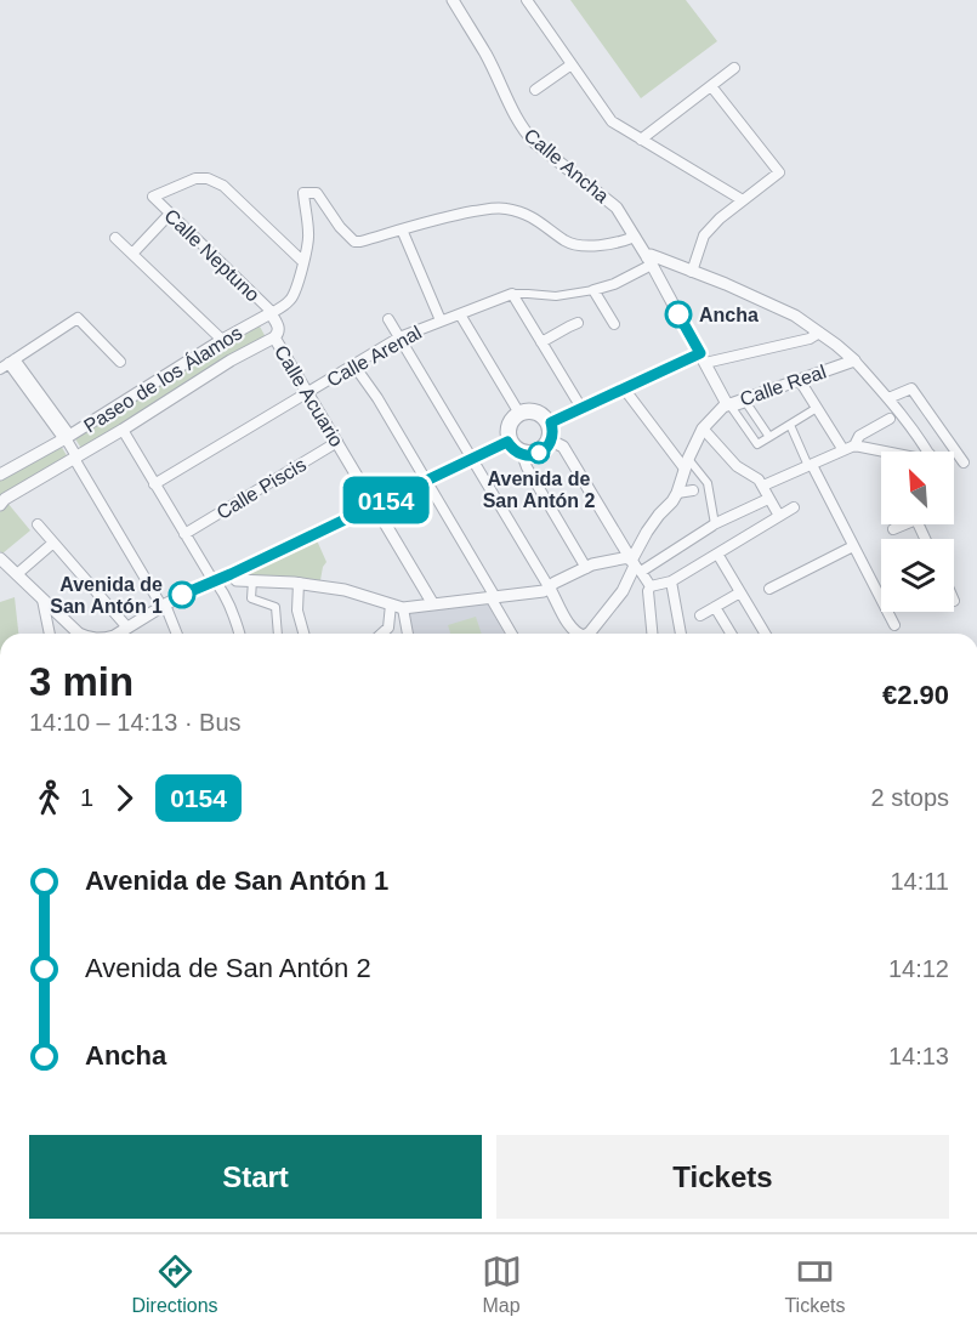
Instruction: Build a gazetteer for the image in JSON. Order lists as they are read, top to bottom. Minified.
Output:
{"streets":{"street":["Calle Ancha","Calle Neptuno","Calle Arenal","Paseo de los Álamos","Calle Real","Calle Acuario","Calle Piscis"]},"crossings":[["Calle Ancha","Calle Arenal"],["Calle Ancha","Calle Real"],["Calle Neptuno","Paseo de los Álamos"],["Calle Arenal","Calle Acuario"],["Paseo de los Álamos","Calle Acuario"],["Calle Acuario","Calle Piscis"]],"places":["Ancha","Avenida de San Antón 2","Avenida de San Antón 1"],"lines":["bus line 0154"],"north":"top left","page":{"on_map":"0154","heading":["3 min","14:10 – 14:13 · Bus","€2.90"],"legs":["1","0154","2 stops"],"list":[{"name":"Avenida de San Antón 1","value":"14:11"},{"name":"Avenida de San Antón 2","value":"14:12"},{"name":"Ancha","value":"14:13"}],"buttons":["Start","Tickets"],"tabs":["Directions","Map","Tickets"]}}
